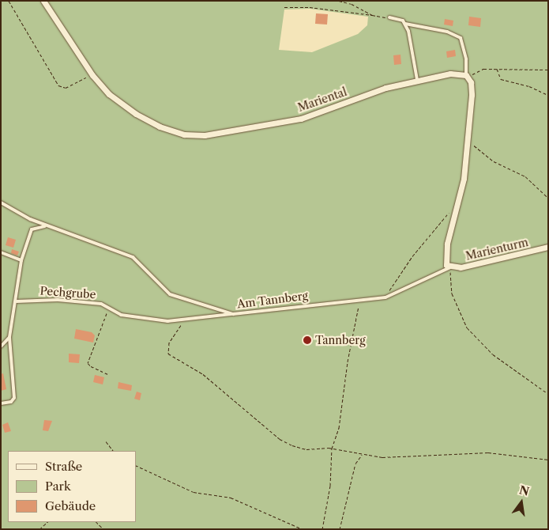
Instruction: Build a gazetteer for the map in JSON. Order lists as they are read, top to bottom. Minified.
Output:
{"streets":{"street":["Mariental","Marienturm"],"lane":["Pechgrube","Am Tannberg"]},"crossings":[["Marienturm","Am Tannberg"],["Pechgrube","Am Tannberg"]],"places":["Tannberg"],"legend":["Straße","Park","Gebäude"],"north":"top"}
